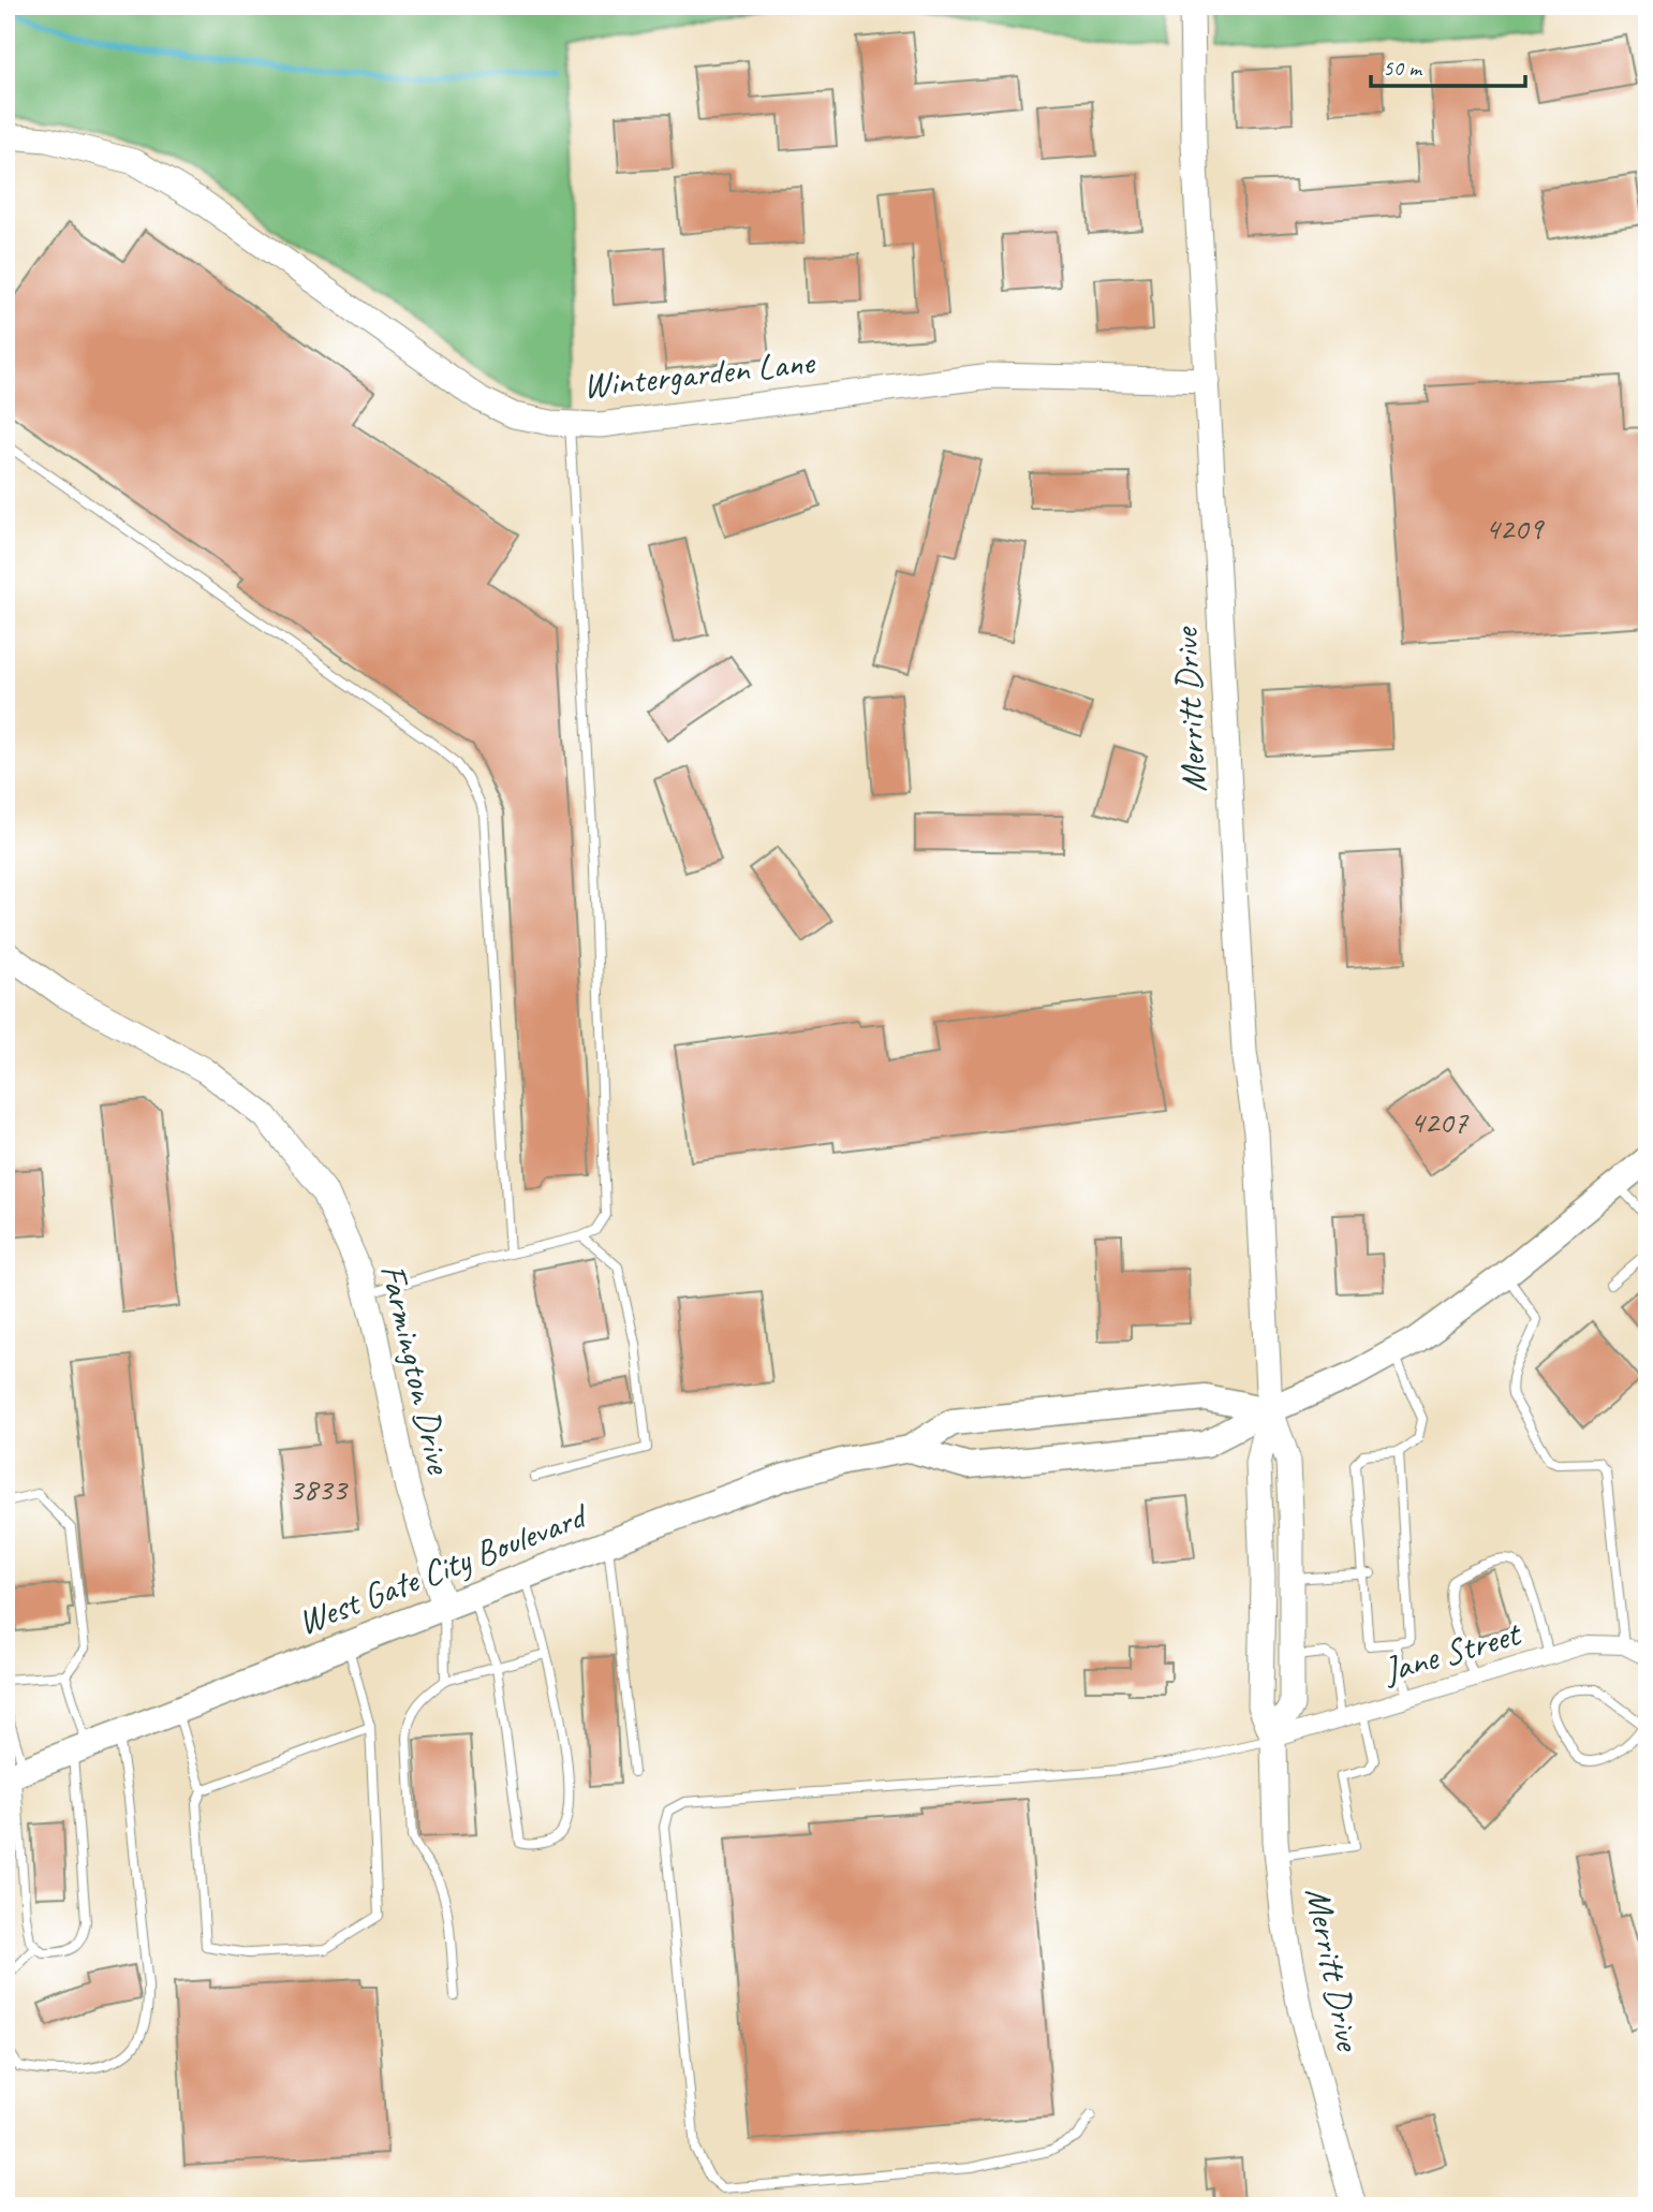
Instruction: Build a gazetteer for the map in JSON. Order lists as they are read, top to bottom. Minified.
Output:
{"streets":{"main road":["West Gate City Boulevard"],"street":["Wintergarden Lane","Merritt Drive","Farmington Drive","Jane Street"]},"crossings":[["Wintergarden Lane","Merritt Drive"],["Merritt Drive","West Gate City Boulevard"],["Merritt Drive","Jane Street"],["Farmington Drive","West Gate City Boulevard"]],"house_numbers":["4209","4207","3833"],"scale_bar":"50 m"}
